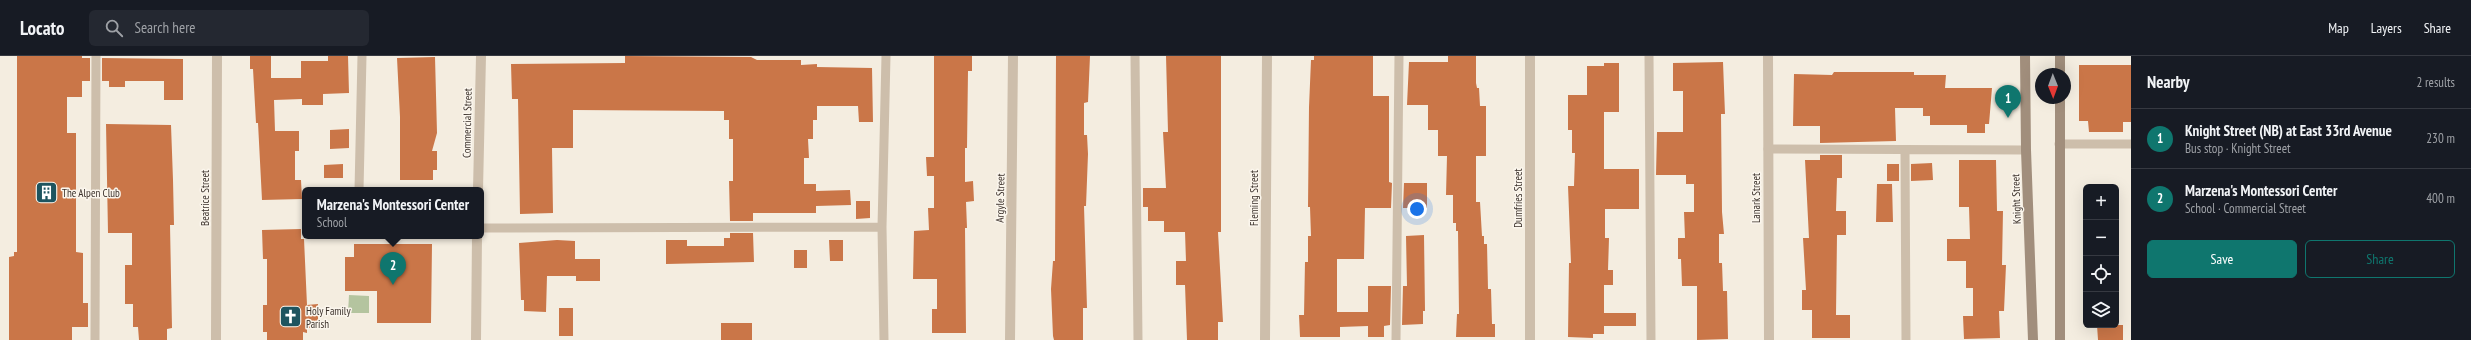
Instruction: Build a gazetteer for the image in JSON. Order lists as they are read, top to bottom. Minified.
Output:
{"streets":{"main road":["Knight Street"],"street":["Commercial Street","Beatrice Street","Argyle Street","Fleming Street","Dumfries Street","Lanark Street"]},"places":{"building":["The Alpen Club"],"church":["Holy Family Parish"]},"north":"bottom","page":{"header":"Locato","search":"Search here","nav":["Map","Layers","Share"],"heading":["Nearby","2 results"],"pins":["1","2"],"list":[{"mark":"1","name":"Knight Street (NB) at East 33rd Avenue","note":"Bus stop · Knight Street","value":"230 m"},{"mark":"2","name":"Marzena's Montessori Center","note":"School · Commercial Street","value":"400 m"}],"map_buttons":["+","−"],"popup":["Marzena's Montessori Center","School"],"buttons":["Save","Share"]}}
